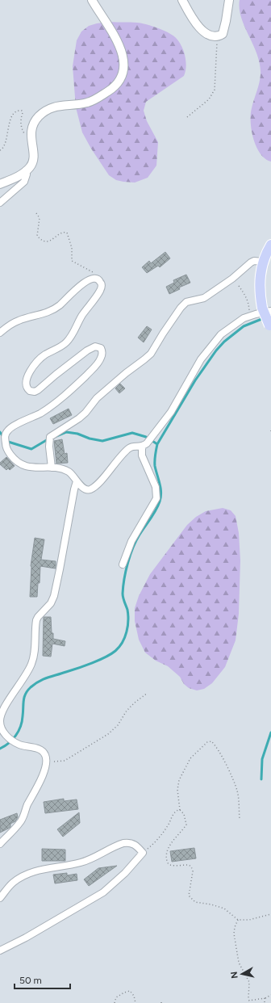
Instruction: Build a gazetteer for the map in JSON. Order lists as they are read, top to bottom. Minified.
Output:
{"scale_bar":"50 m","north":"left"}
